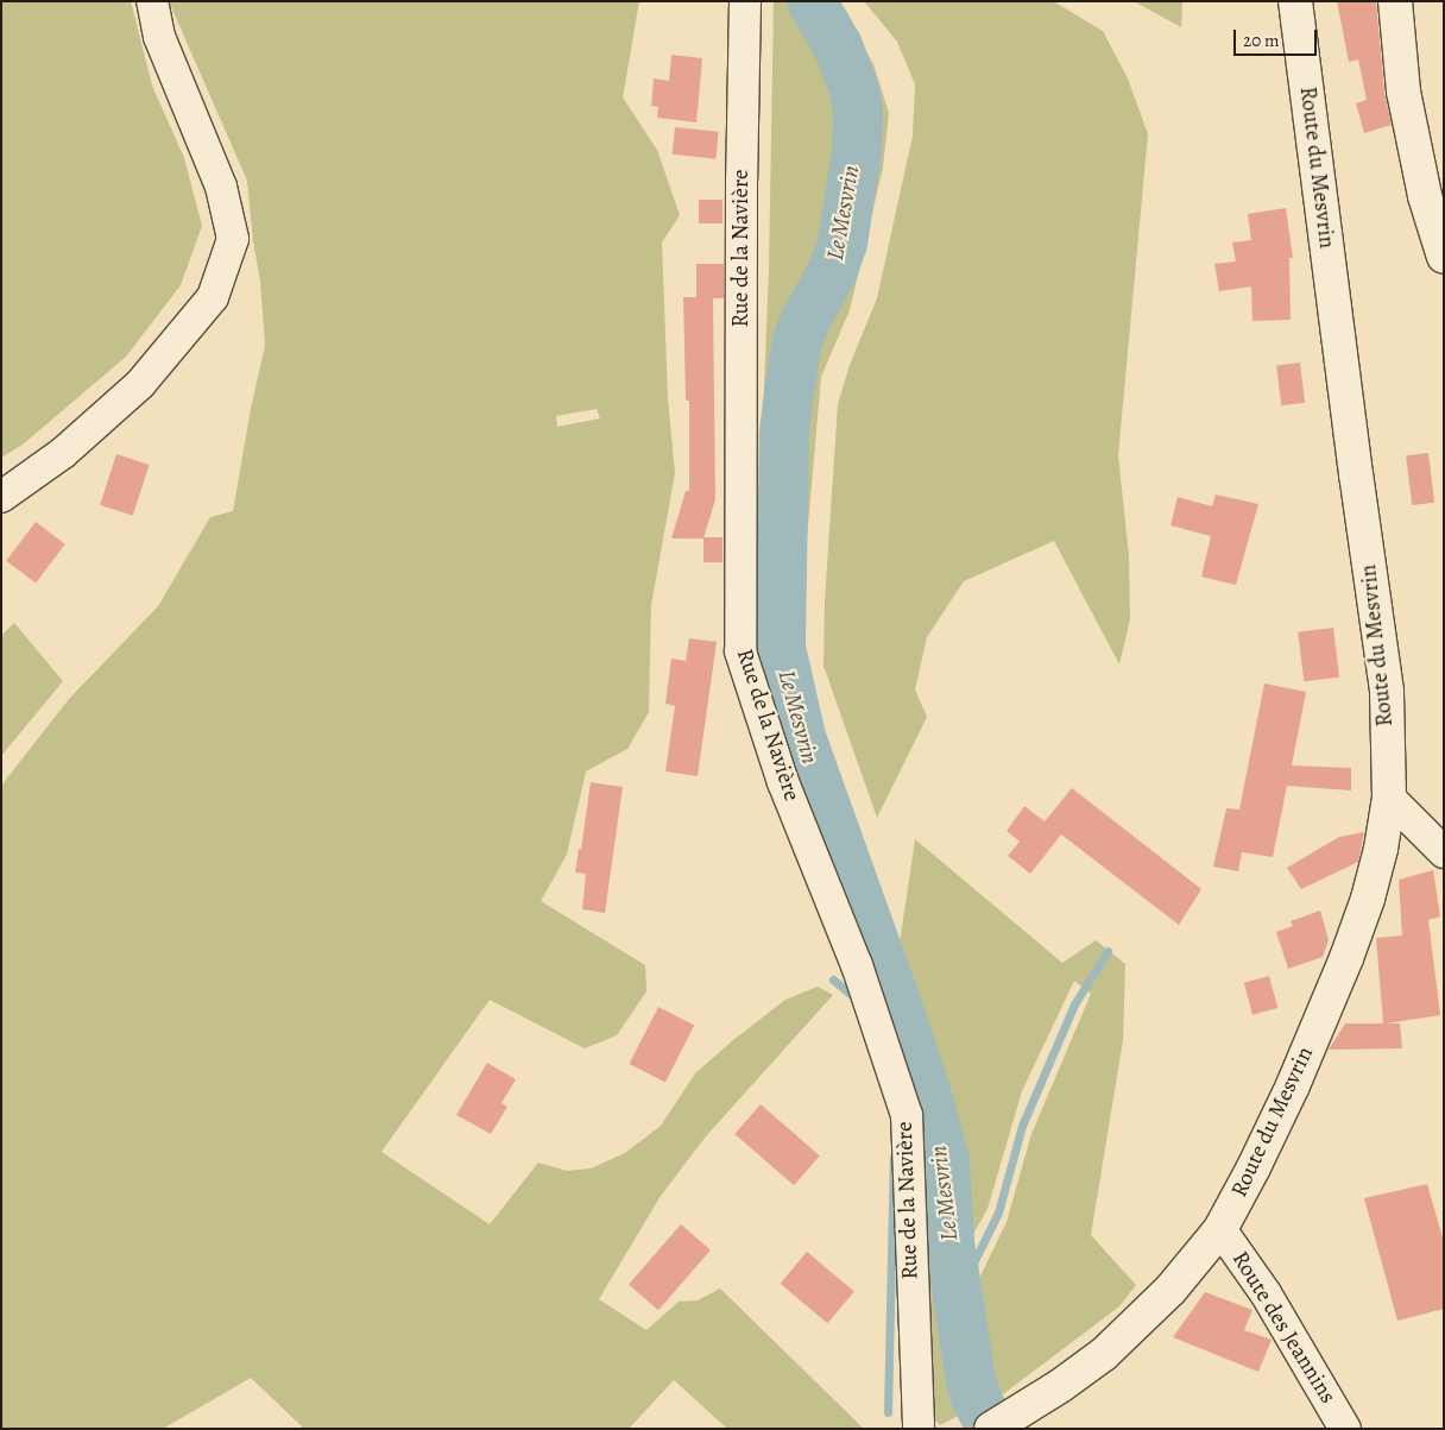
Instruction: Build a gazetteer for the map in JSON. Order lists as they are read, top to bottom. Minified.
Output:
{"streets":{"main road":["Route du Mesvrin"],"street":["Rue de la Navière","Route des Jeannins"]},"crossings":[["Route du Mesvrin","Route des Jeannins"]],"water":["Le Mesvrin"],"scale_bar":"20 m"}
